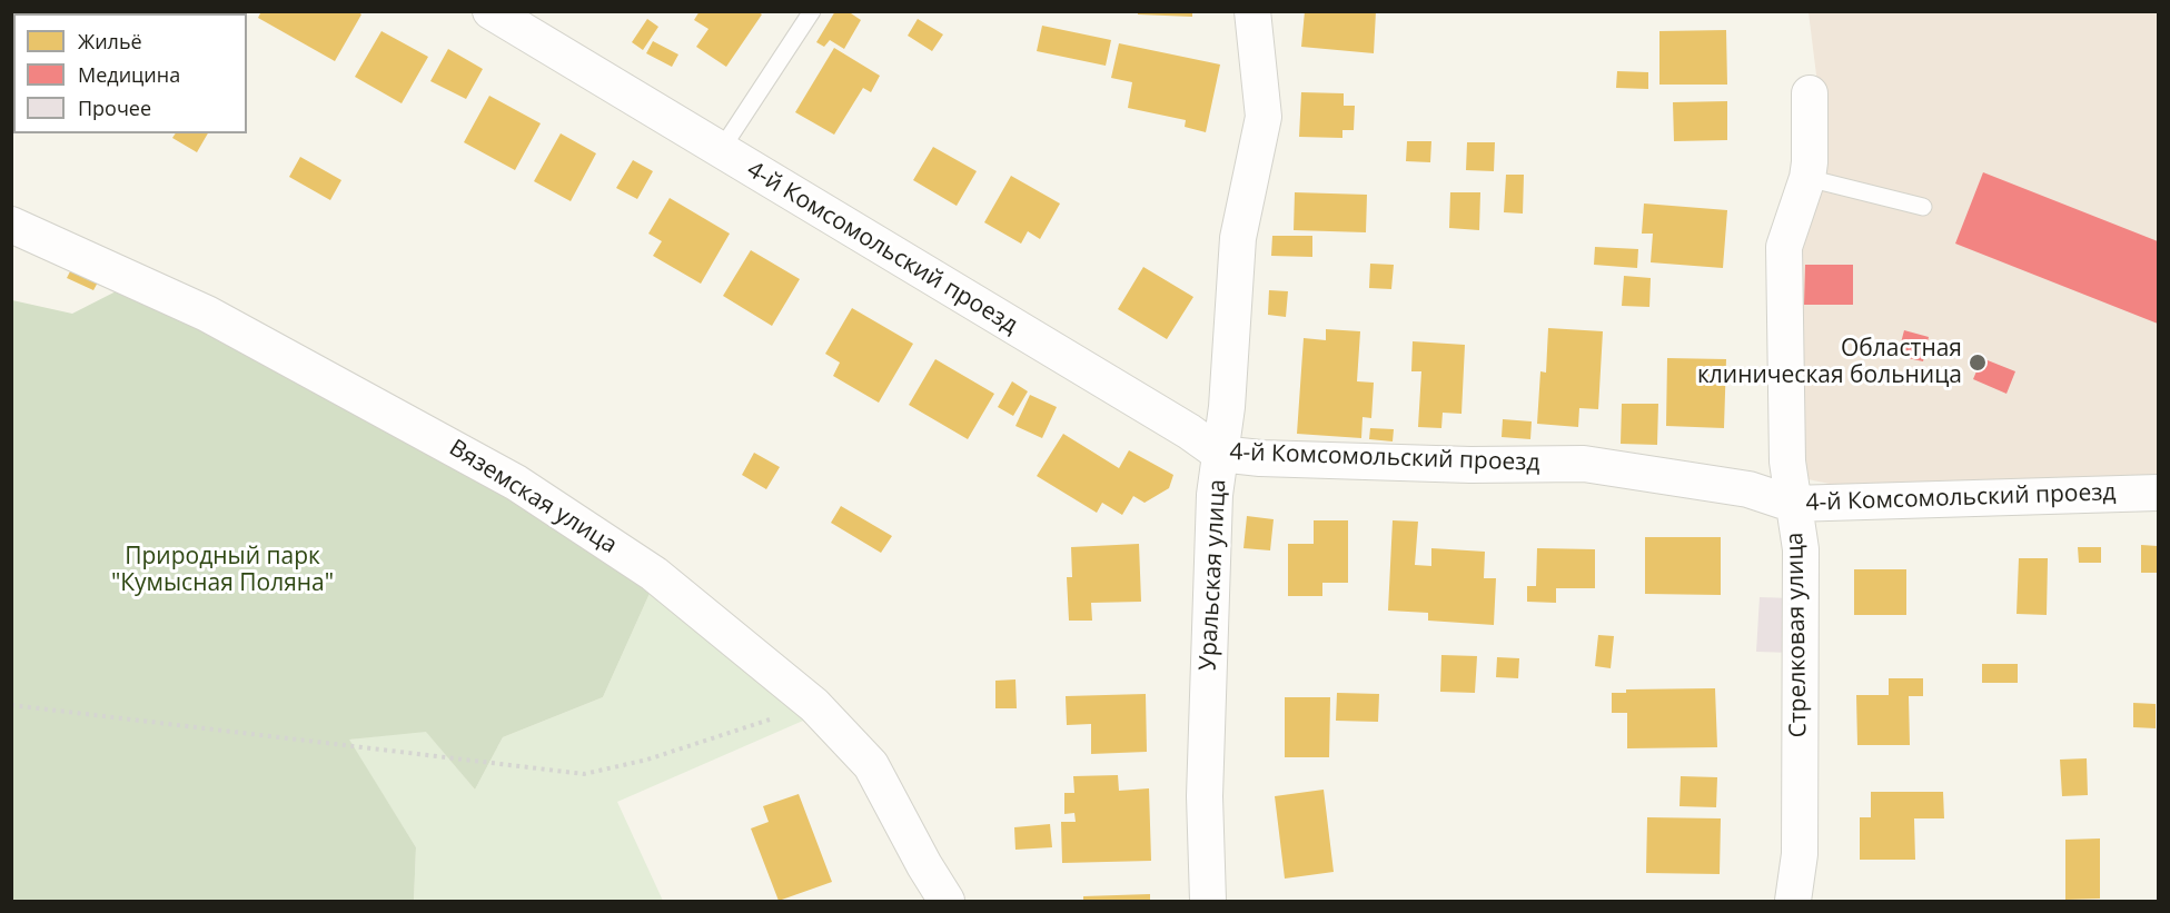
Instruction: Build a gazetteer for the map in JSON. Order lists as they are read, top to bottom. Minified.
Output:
{"streets":{"street":["4-й Комсомольский проезд","Вяземская улица","Уральская улица","Стрелковая улица"]},"crossings":[["4-й Комсомольский проезд","Уральская улица"],["4-й Комсомольский проезд","Стрелковая улица"]],"parks":["Природный парк \"Кумысная Поляна\""],"places":["Областная клиническая больница"],"legend":["Жильё","Медицина","Прочее"]}
